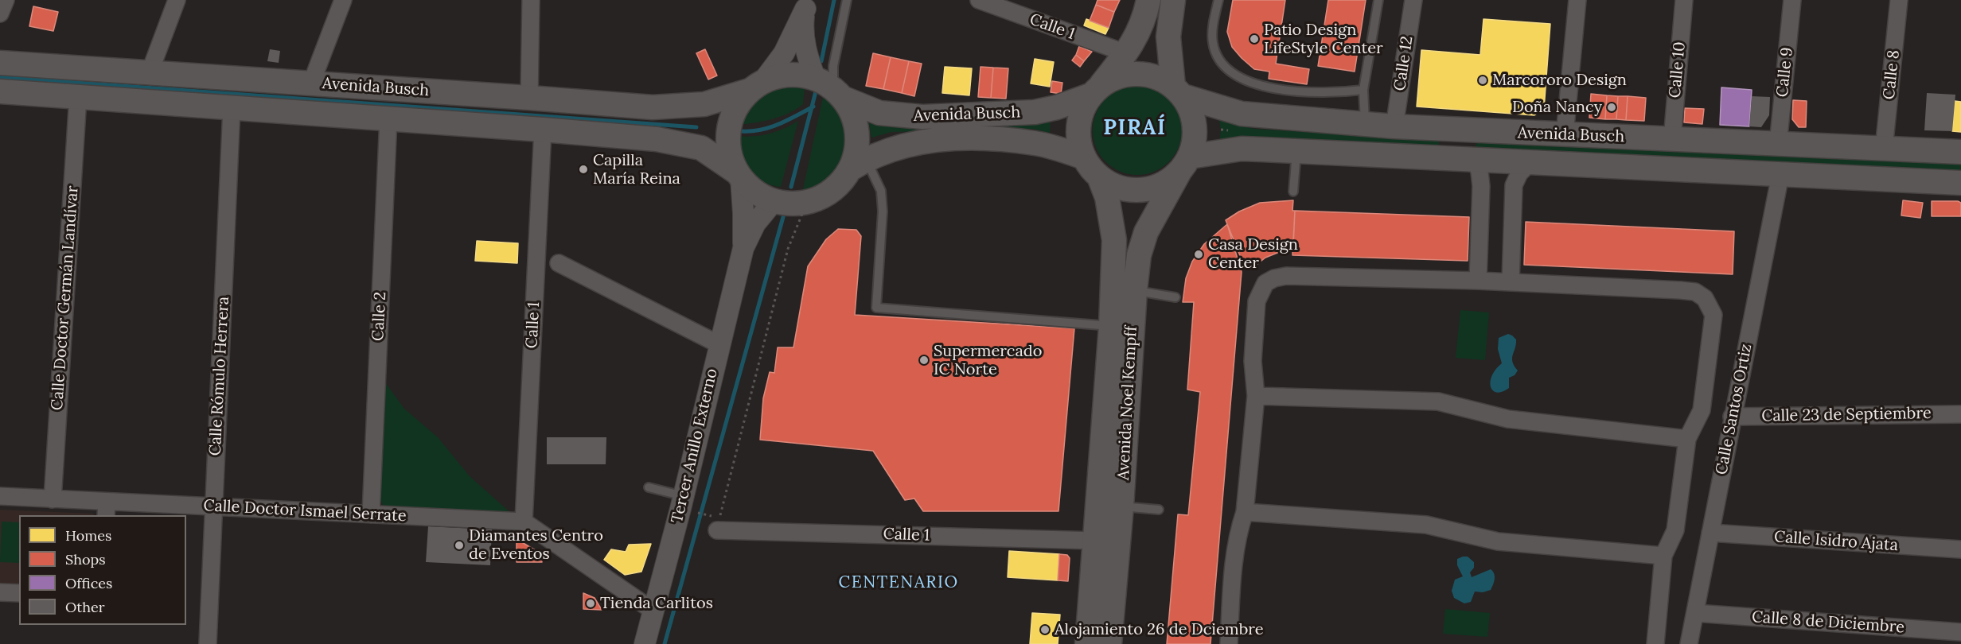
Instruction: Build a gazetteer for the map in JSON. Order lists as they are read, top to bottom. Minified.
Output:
{"streets":{"main road":["Avenida Busch","Avenida Noel Kempff"],"street":["Calle 1","Calle 12","Calle 10","Calle 9","Calle 8","Calle Doctor Germán Landívar","Calle 2","Calle Rómulo Herrera","Calle Santos Ortiz","Calle 23 de Septiembre","Tercer Anillo Externo","Calle Doctor Ismael Serrate","Calle Isidro Ajata","Calle 8 de Diciembre"]},"crossings":[["Calle 1","Avenida Busch"],["Calle 1","Avenida Noel Kempff"],["Calle 1","Calle Doctor Ismael Serrate"],["Calle 12","Avenida Busch"],["Calle 10","Avenida Busch"],["Calle 9","Avenida Busch"],["Calle 8","Avenida Busch"],["Avenida Busch","Calle Doctor Germán Landívar"],["Avenida Busch","Calle 2"],["Avenida Busch","Calle Rómulo Herrera"],["Avenida Busch","Avenida Noel Kempff"],["Avenida Busch","Calle Santos Ortiz"],["Avenida Busch","Tercer Anillo Externo"],["Calle Doctor Germán Landívar","Calle Doctor Ismael Serrate"],["Calle 2","Calle Doctor Ismael Serrate"],["Calle Rómulo Herrera","Calle Doctor Ismael Serrate"],["Calle Santos Ortiz","Calle 23 de Septiembre"],["Calle Santos Ortiz","Calle Isidro Ajata"],["Calle Santos Ortiz","Calle 8 de Diciembre"]],"districts":["PIRAÍ","CENTENARIO"],"places":["Patio Design LifeStyle Center","Marcororo Design","Doña Nancy","Capilla María Reina","Casa Design Center","Supermercado IC Norte","Diamantes Centro de Eventos","Tienda Carlitos","Alojamiento 26 de Dciembre"],"legend":["Homes","Shops","Offices","Other"]}
